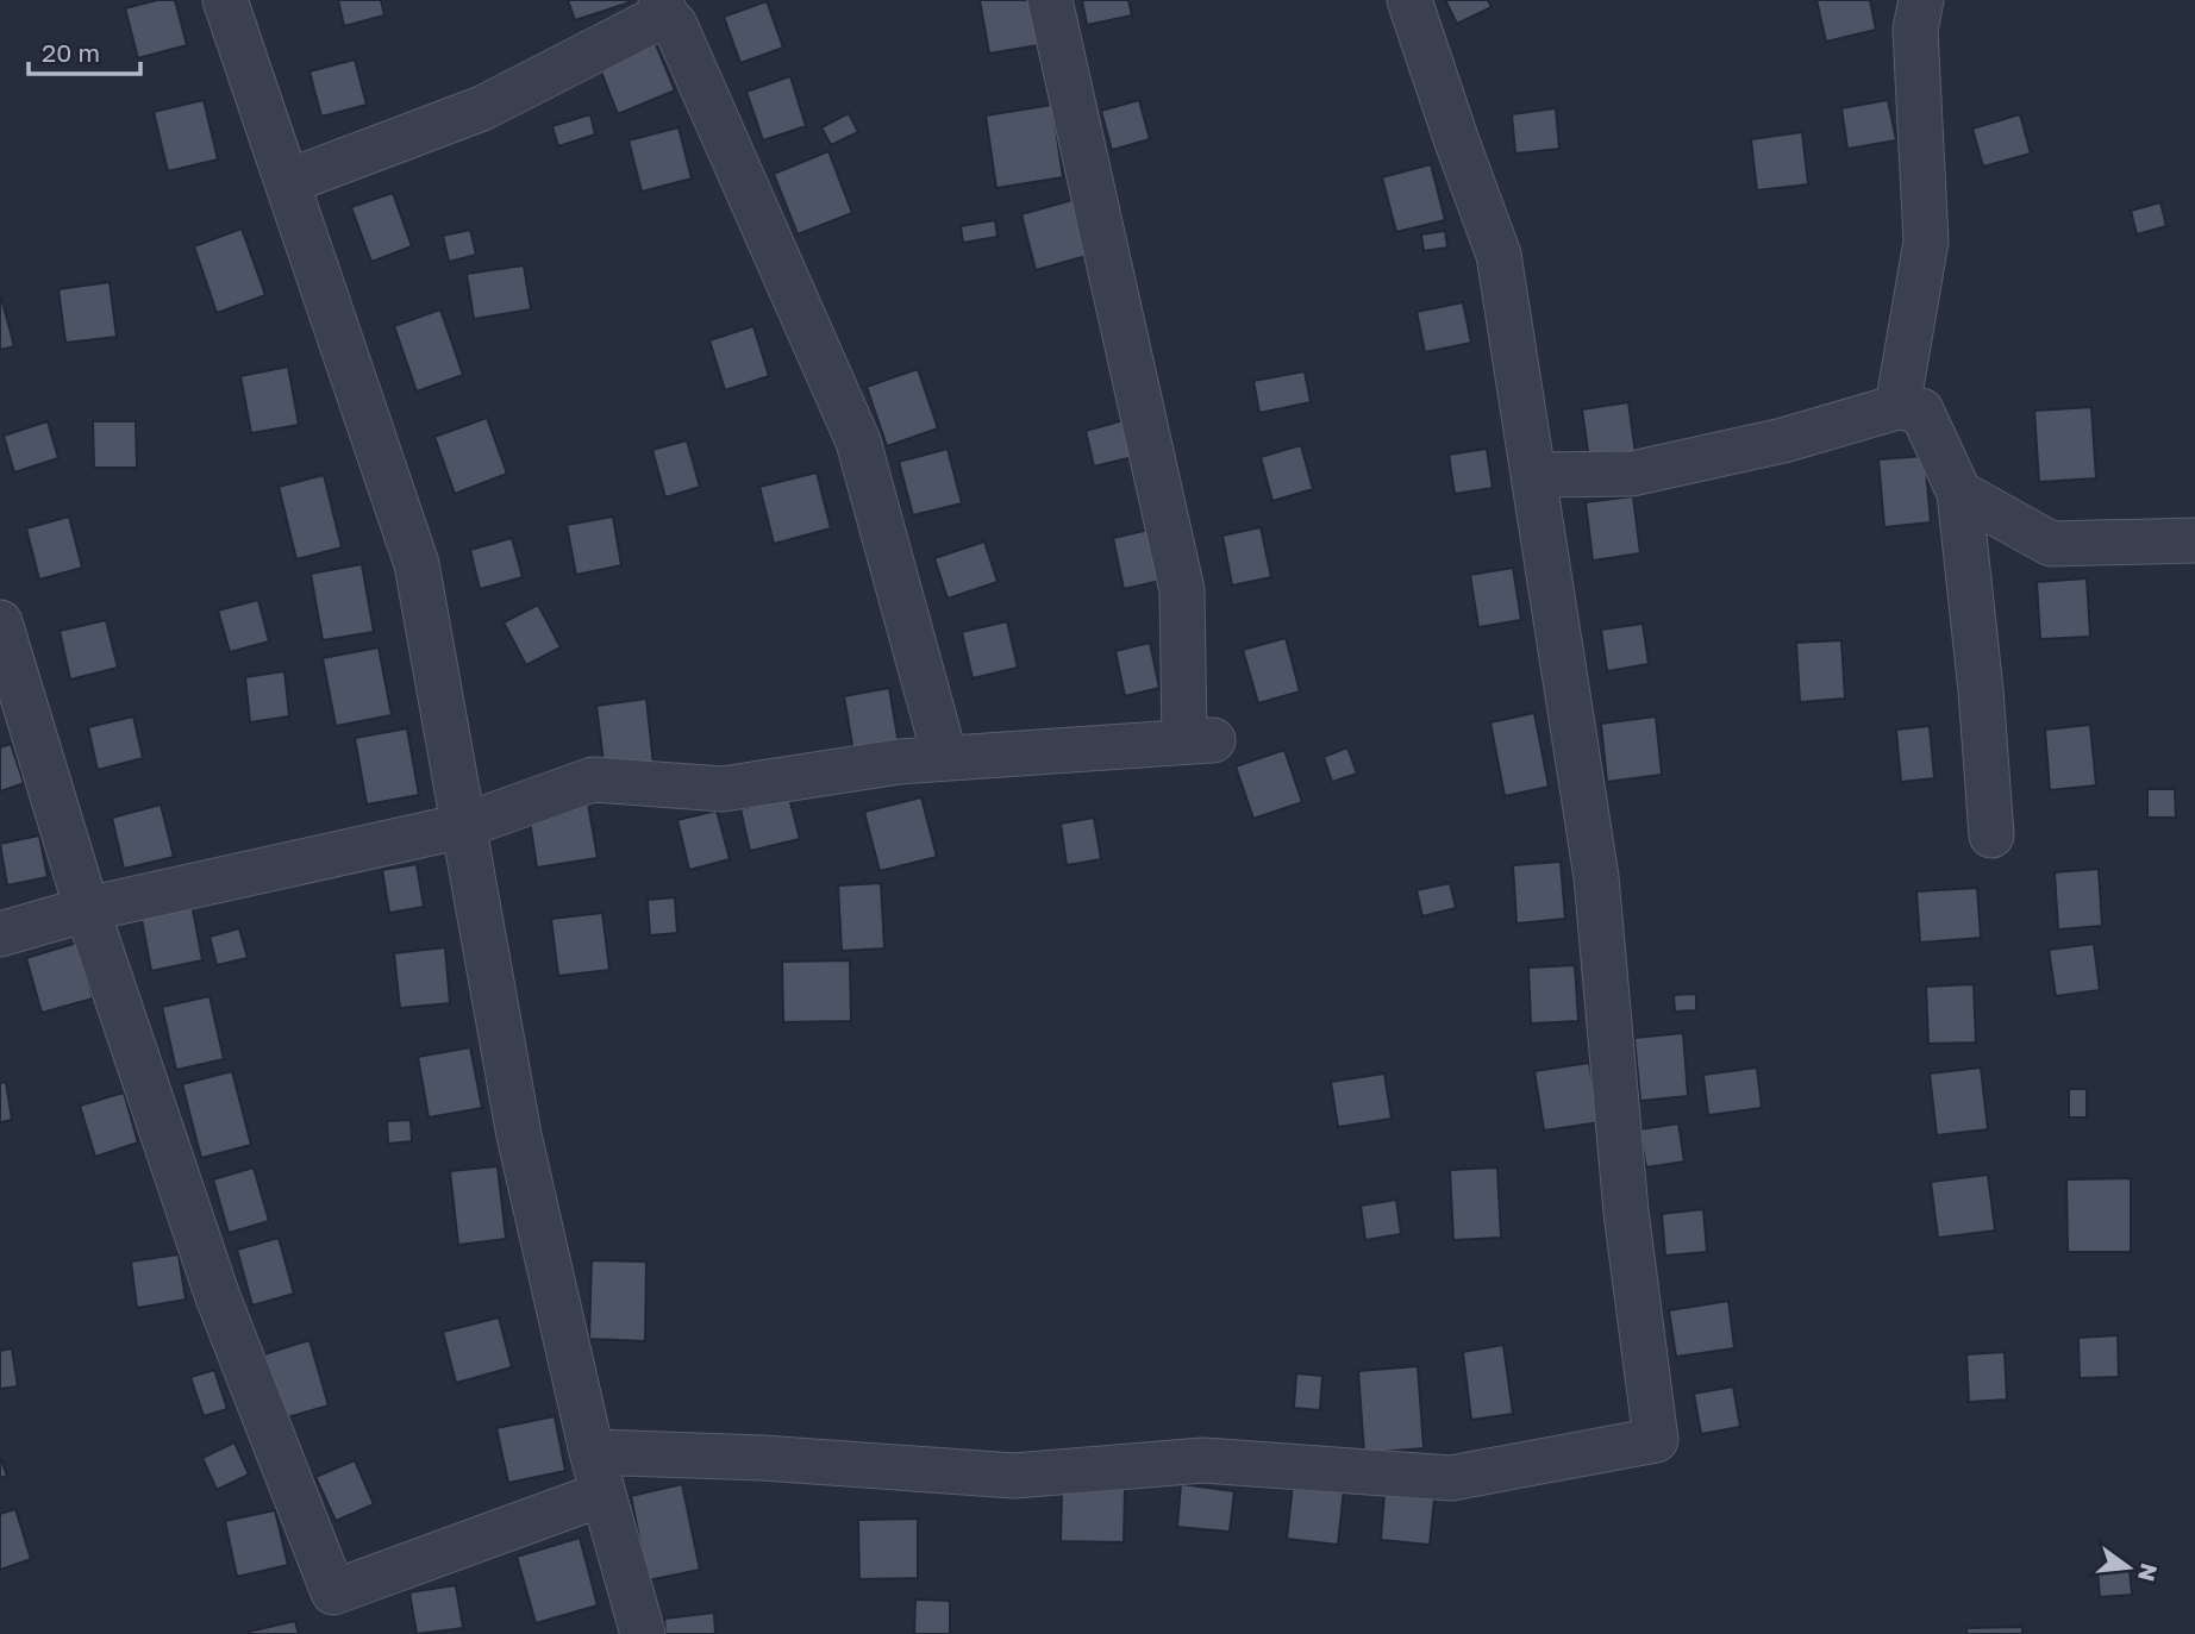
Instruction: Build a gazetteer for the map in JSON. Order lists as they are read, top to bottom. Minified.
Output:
{"scale_bar":"20 m","north":"right"}
